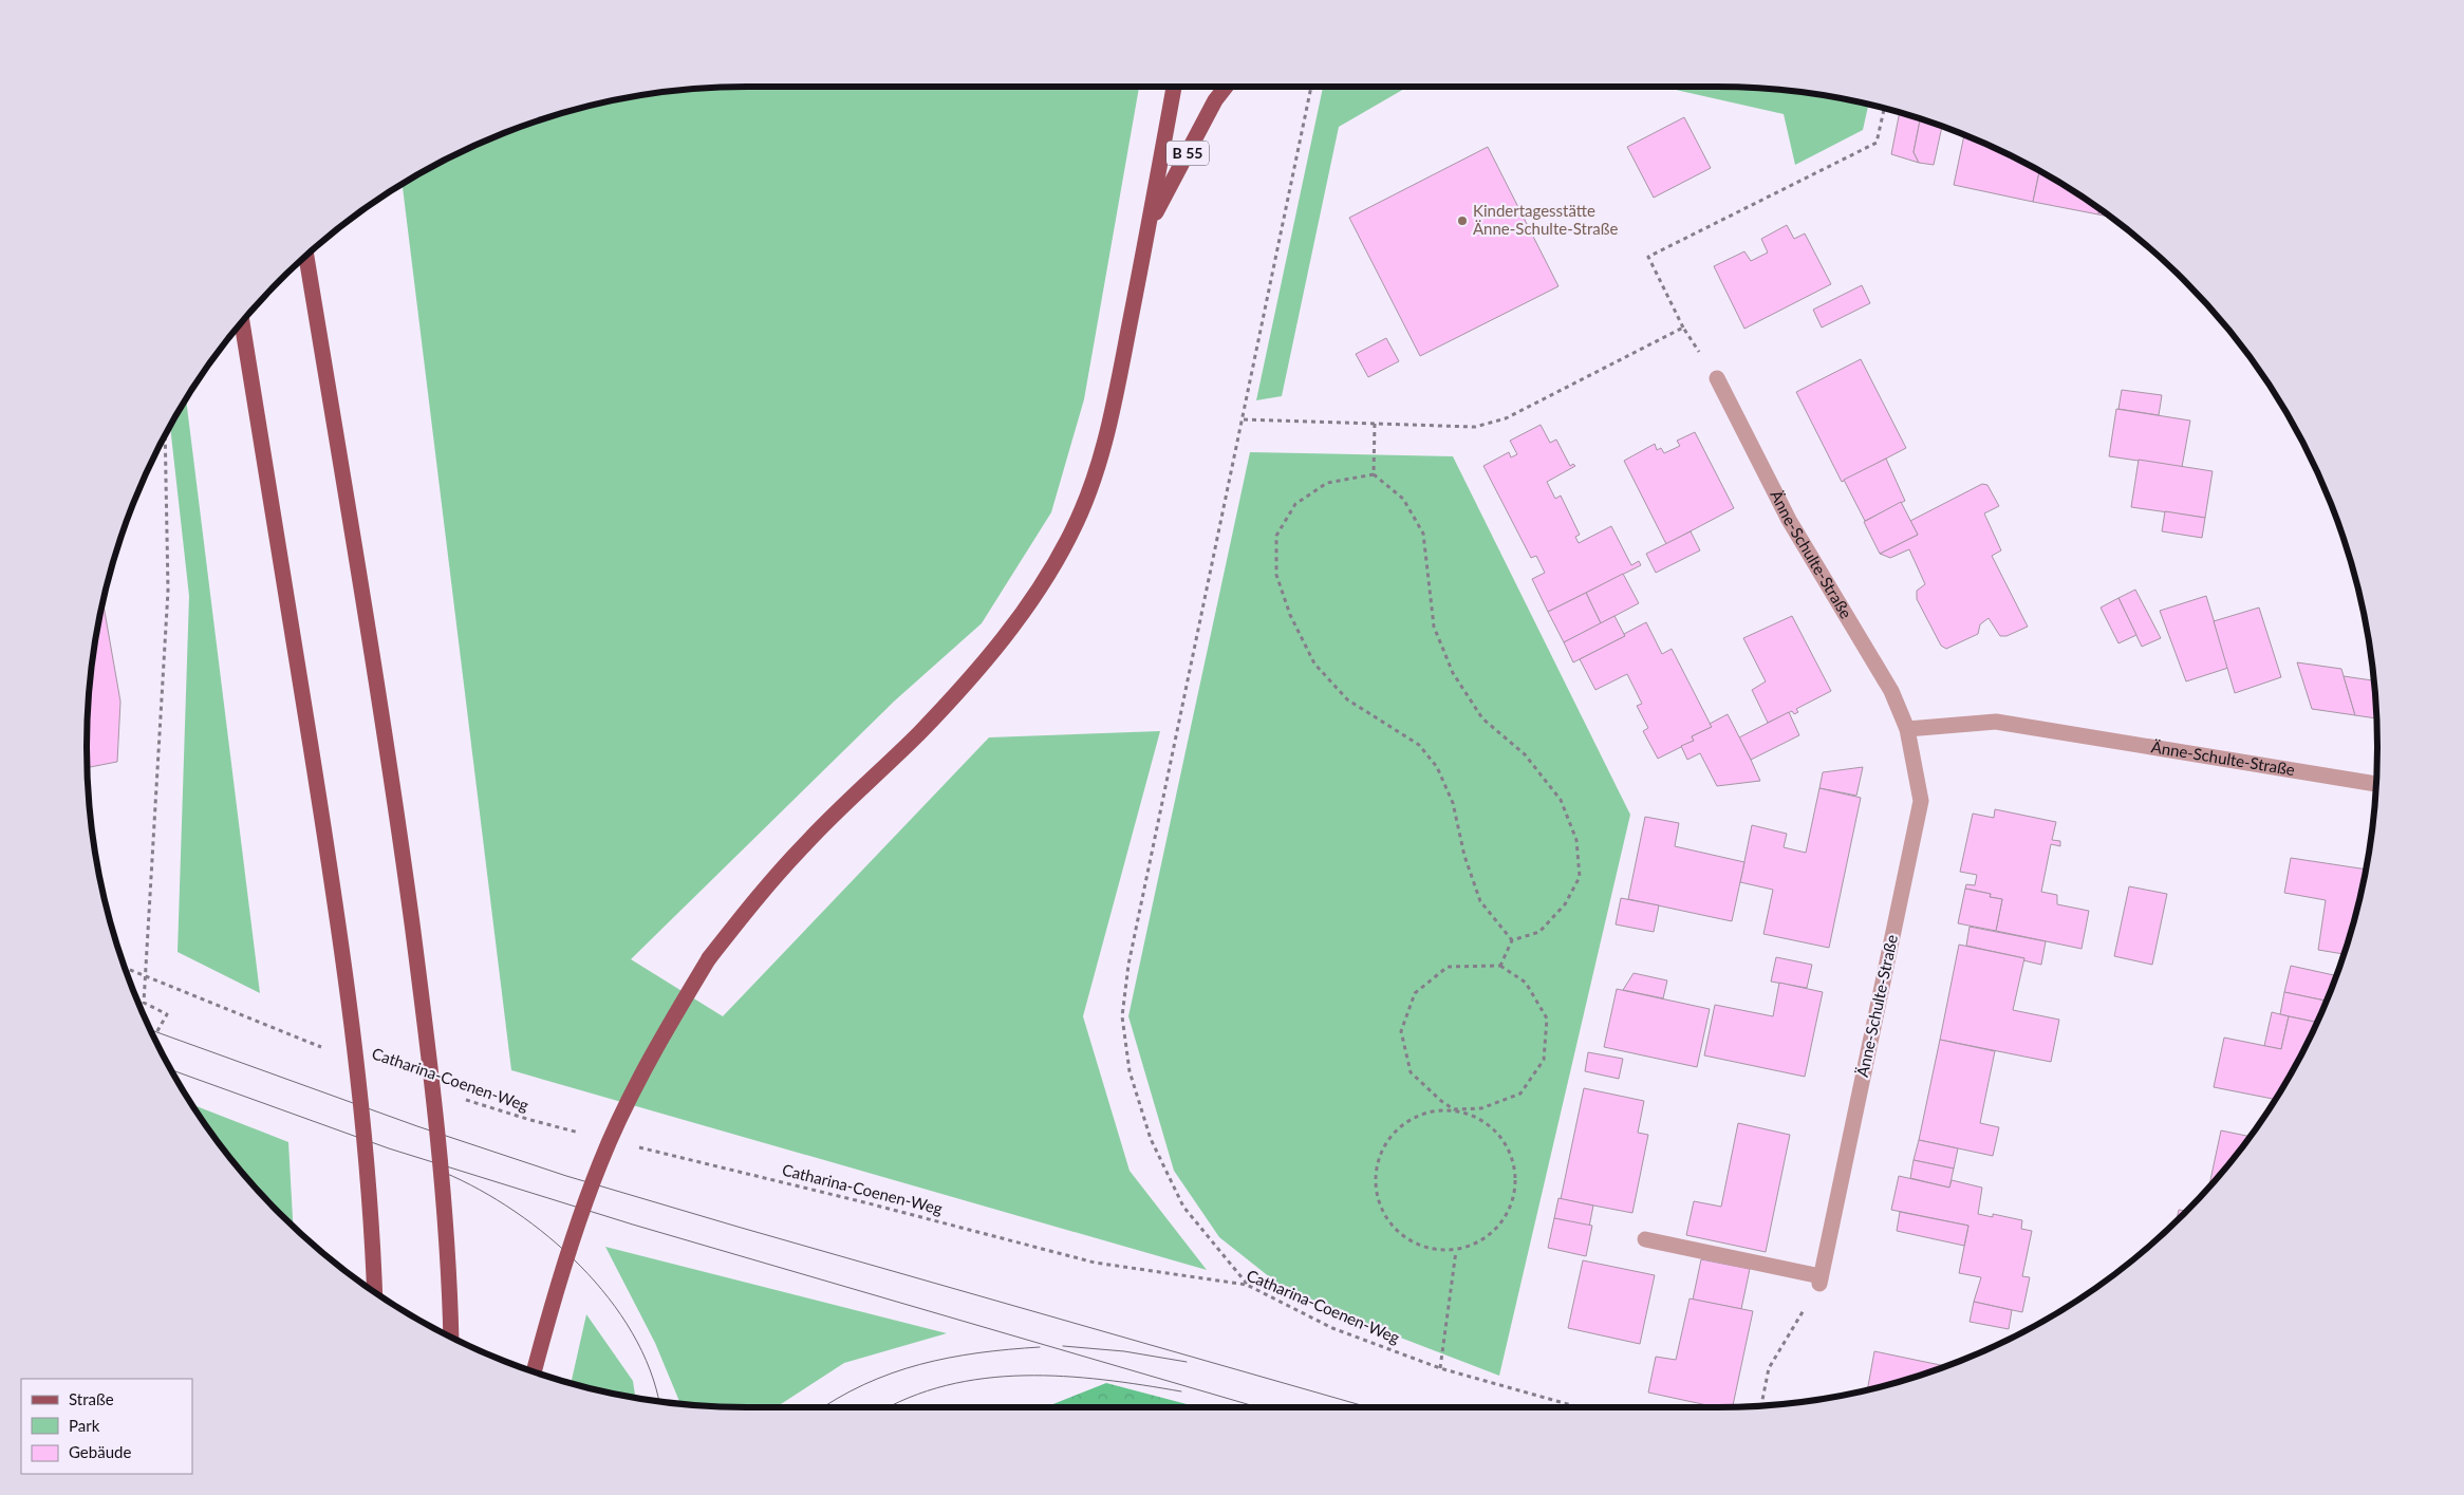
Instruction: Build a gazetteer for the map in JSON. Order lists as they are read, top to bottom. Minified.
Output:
{"streets":{"main road":["B 55"],"street":["Änne-Schulte-Straße"],"path":["Catharina-Coenen-Weg"]},"places":["Kindertagesstätte Änne-Schulte-Straße"],"legend":["Straße","Park","Gebäude"]}
